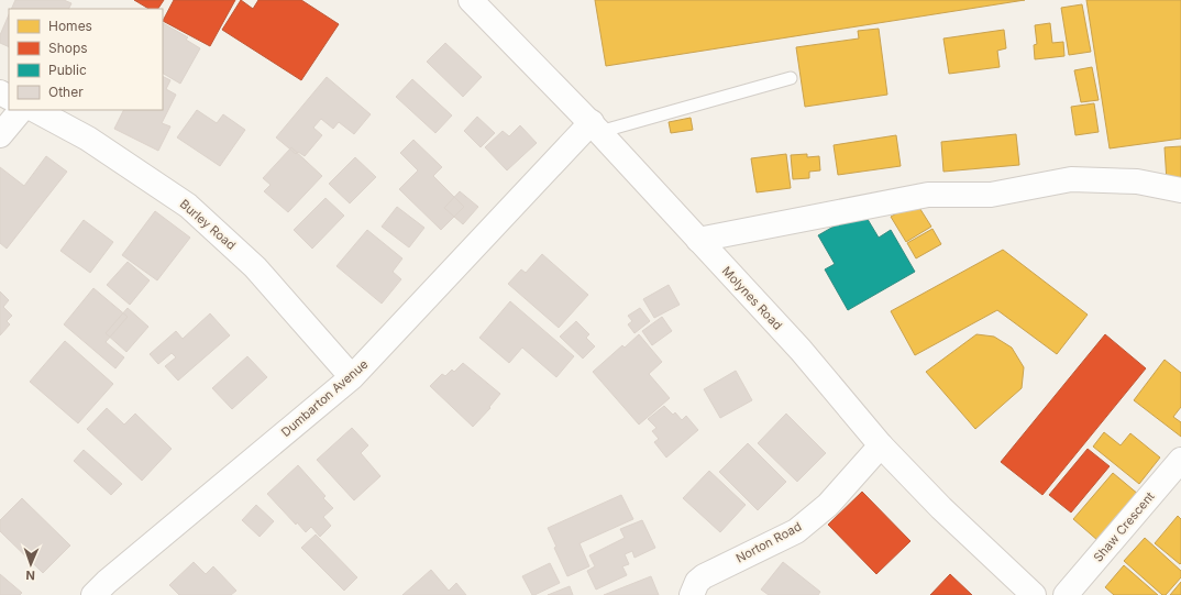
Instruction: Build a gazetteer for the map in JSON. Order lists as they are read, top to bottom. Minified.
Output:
{"streets":{"street":["Burley Road","Molynes Road","Dumbarton Avenue","Shaw Crescent","Norton Road"]},"crossings":[["Burley Road","Dumbarton Avenue"],["Molynes Road","Dumbarton Avenue"],["Molynes Road","Norton Road"]],"legend":["Homes","Shops","Public","Other"],"north":"bottom"}
